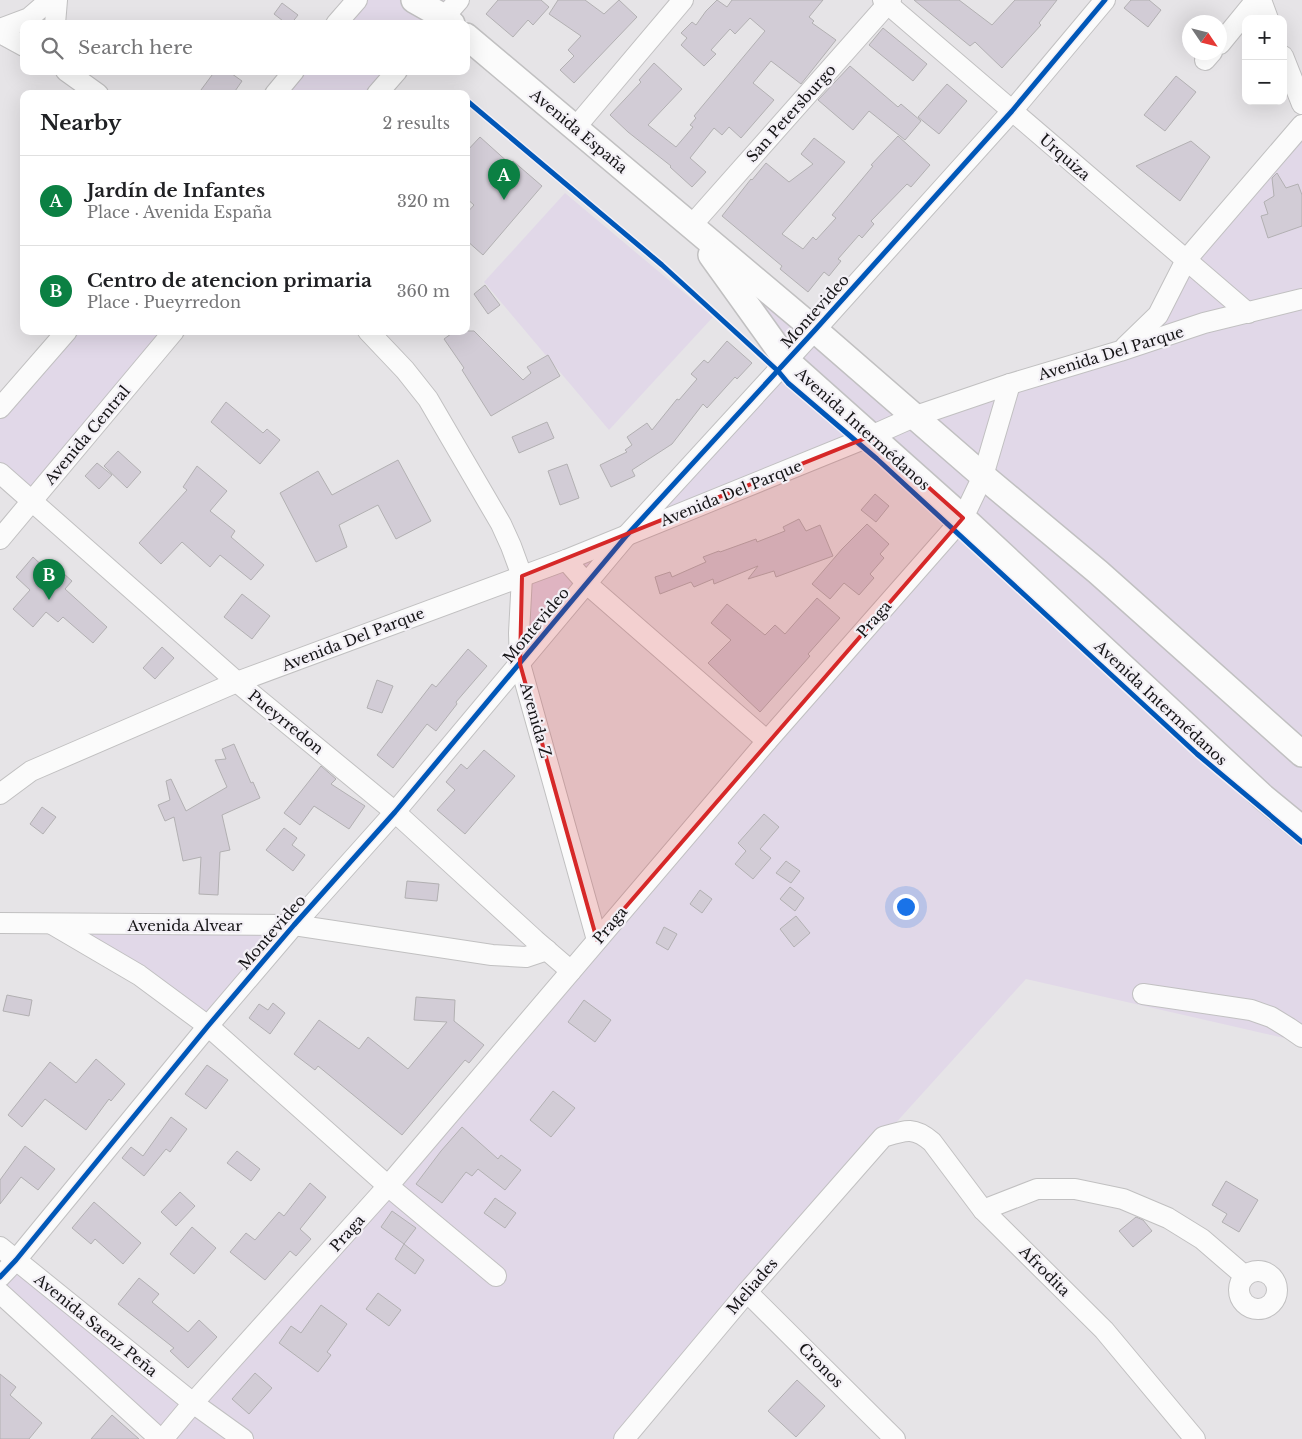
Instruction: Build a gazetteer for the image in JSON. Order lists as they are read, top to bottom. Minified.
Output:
{"streets":{"main road":["Avenida España","Avenida Intermédanos"],"street":["San Petersburgo","Urquiza","Montevideo","Avenida Del Parque","Avenida Central","Praga","Avenida Z","Pueyrredon","Avenida Alvear","Afrodita","Meliades","Avenida Saenz Peña","Cronos"]},"crossings":[["San Petersburgo","Avenida España"],["San Petersburgo","Urquiza"],["San Petersburgo","Avenida Intermédanos"],["Avenida España","Avenida Intermédanos"],["Urquiza","Montevideo"],["Urquiza","Avenida Del Parque"],["Montevideo","Avenida Del Parque"],["Montevideo","Avenida Intermédanos"],["Montevideo","Avenida Z"],["Montevideo","Pueyrredon"],["Montevideo","Avenida Alvear"],["Montevideo","Avenida Saenz Peña"],["Avenida Del Parque","Avenida Intermédanos"],["Avenida Del Parque","Praga"],["Avenida Del Parque","Avenida Z"],["Avenida Del Parque","Pueyrredon"],["Avenida Intermédanos","Praga"],["Avenida Central","Pueyrredon"],["Praga","Avenida Z"],["Praga","Pueyrredon"],["Praga","Avenida Saenz Peña"],["Pueyrredon","Avenida Alvear"],["Afrodita","Meliades"],["Meliades","Cronos"]],"north":"bottom right","page":{"map_buttons":["+","−"],"search":"Search here","heading":["Nearby","2 results"],"list":[{"mark":"A","name":"Jardín de Infantes","note":"Place · Avenida España","value":"320 m"},{"mark":"B","name":"Centro de atencion primaria","note":"Place · Pueyrredon","value":"360 m"}],"pins":["A","B"]}}
